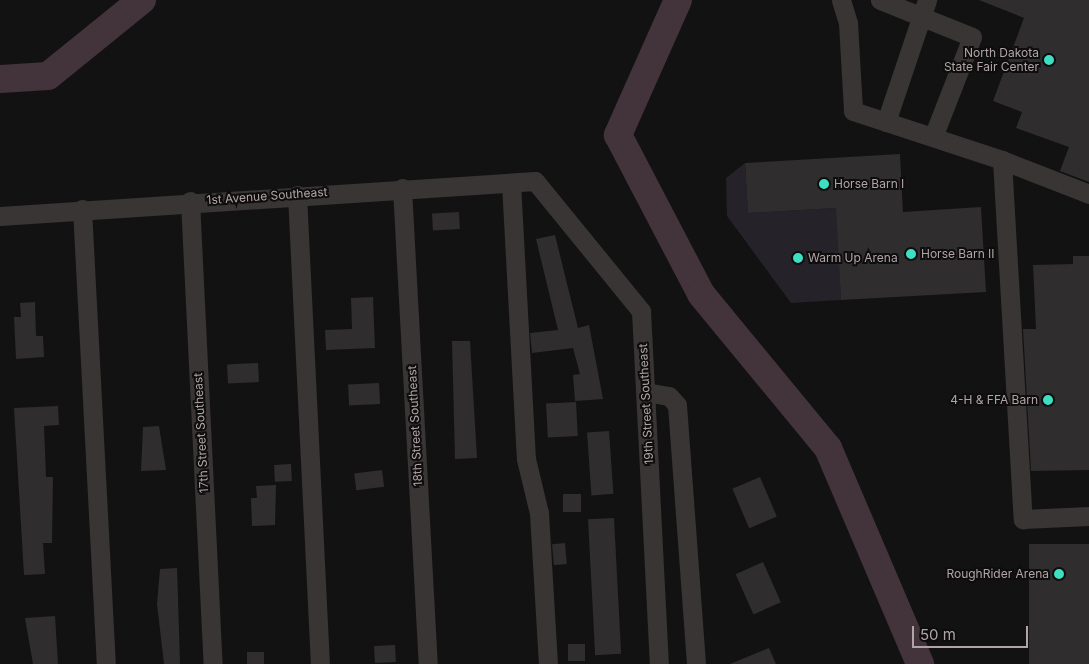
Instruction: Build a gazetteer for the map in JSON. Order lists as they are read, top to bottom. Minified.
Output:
{"streets":{"street":["1st Avenue Southeast","19th Street Southeast","18th Street Southeast","17th Street Southeast"]},"crossings":[["1st Avenue Southeast","19th Street Southeast"],["1st Avenue Southeast","18th Street Southeast"],["1st Avenue Southeast","17th Street Southeast"]],"places":["North Dakota State Fair Center","Horse Barn I","Horse Barn II","Warm Up Arena","4-H & FFA Barn","RoughRider Arena"],"scale_bar":"50 m"}
